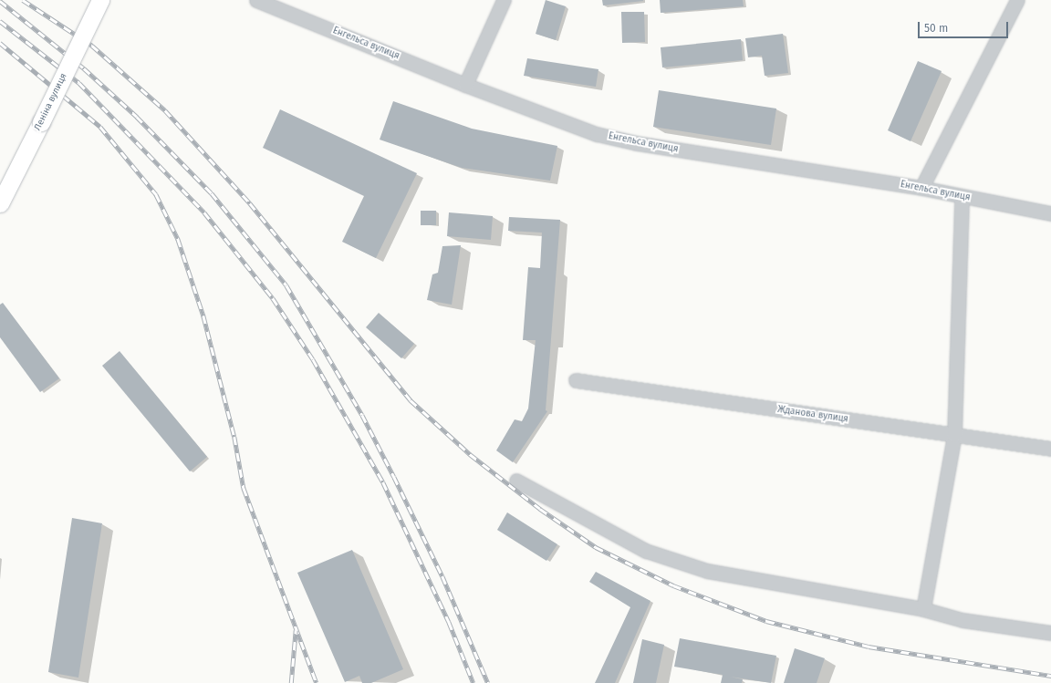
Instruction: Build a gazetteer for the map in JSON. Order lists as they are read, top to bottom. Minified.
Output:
{"streets":{"main road":["Леніна вулиця"],"street":["Енгельса вулиця","Жданова вулиця"]},"scale_bar":"50 m"}
